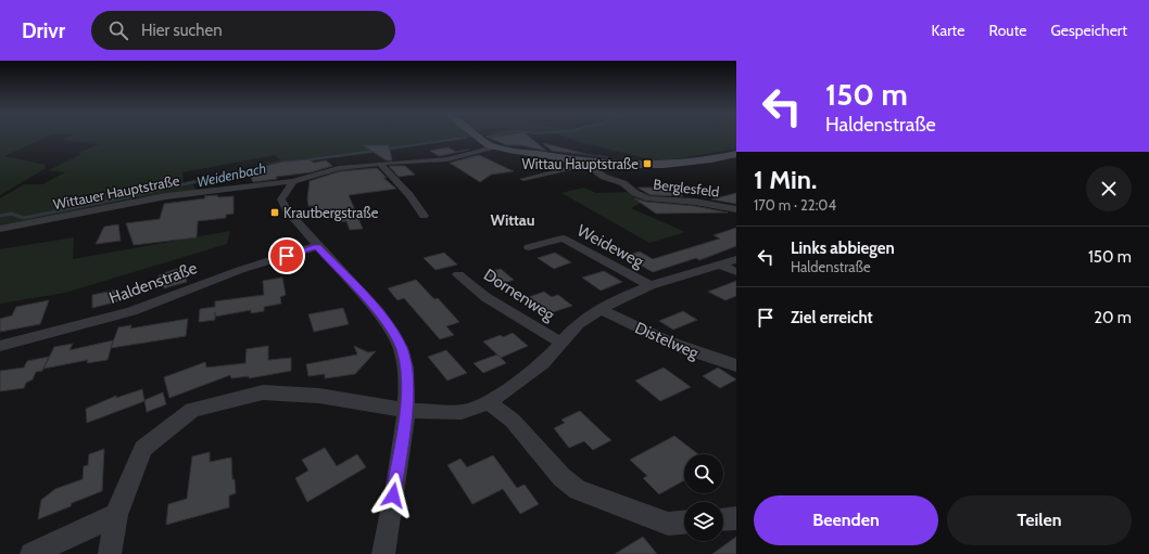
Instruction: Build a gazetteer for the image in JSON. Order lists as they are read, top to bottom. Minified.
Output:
{"streets":{"street":["Berglesfeld","Wittauer Hauptstraße","Weideweg","Haldenstraße","Dornenweg","Distelweg"]},"districts":["Wittau"],"water":["Weidenbach"],"places":{"transit":["Wittau Hauptstraße","Krautbergstraße"]},"page":{"header":"Drivr","search":"Hier suchen","nav":["Karte","Route","Gespeichert"],"turn":["150 m","Haldenstraße"],"heading":["1 Min.","170 m · 22:04"],"list":[{"name":"Links abbiegen","note":"Haldenstraße","value":"150 m"},{"name":"Ziel erreicht","value":"20 m"}],"buttons":["Beenden","Teilen"]}}
